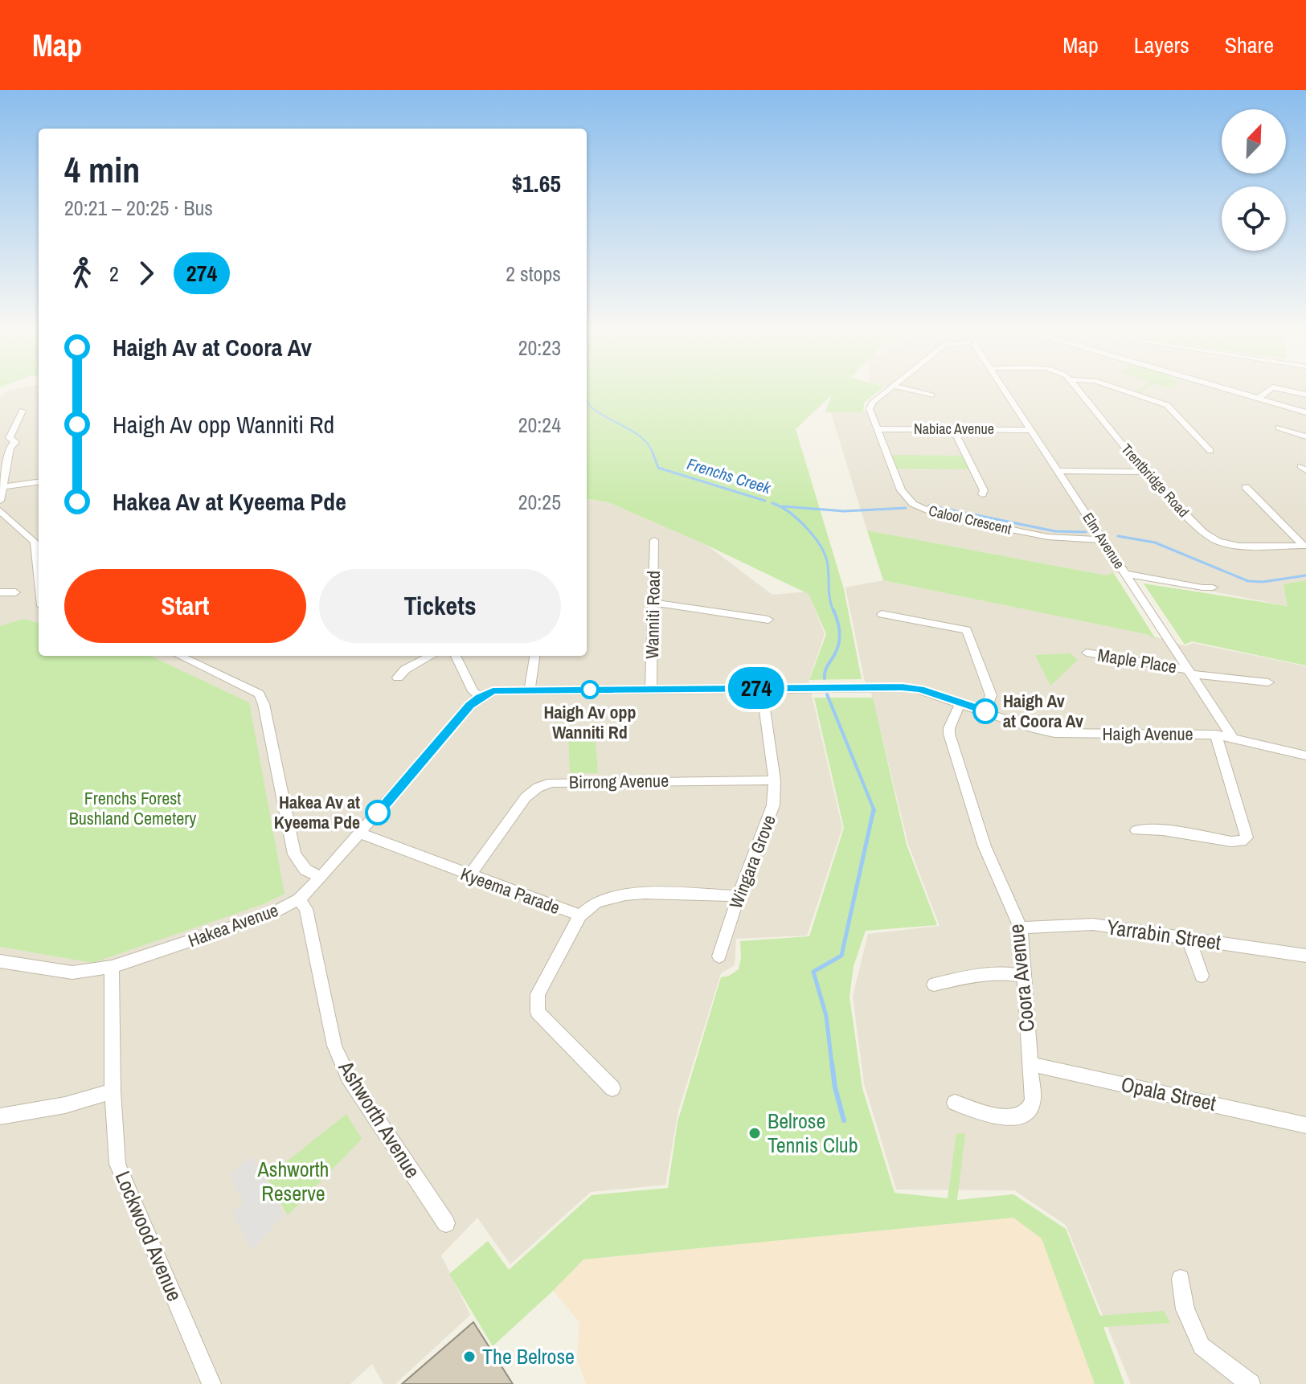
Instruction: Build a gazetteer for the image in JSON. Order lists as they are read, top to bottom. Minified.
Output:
{"streets":{"street":["Nabiac Avenue","Trentbridge Road","Calool Crescent","Elm Avenue","Wanniti Road","Maple Place","Haigh Avenue","Birrong Avenue","Wingara Grove","Kyeema Parade","Hakea Avenue","Yarrabin Street","Coora Avenue","Opala Street","Ashworth Avenue","Lockwood Avenue"]},"crossings":[["Nabiac Avenue","Calool Crescent"],["Nabiac Avenue","Elm Avenue"],["Calool Crescent","Elm Avenue"],["Elm Avenue","Maple Place"],["Elm Avenue","Haigh Avenue"],["Wanniti Road","Haigh Avenue"],["Haigh Avenue","Wingara Grove"],["Haigh Avenue","Hakea Avenue"],["Haigh Avenue","Coora Avenue"],["Birrong Avenue","Wingara Grove"],["Birrong Avenue","Kyeema Parade"],["Wingara Grove","Kyeema Parade"],["Kyeema Parade","Hakea Avenue"],["Hakea Avenue","Ashworth Avenue"],["Hakea Avenue","Lockwood Avenue"],["Yarrabin Street","Coora Avenue"],["Coora Avenue","Opala Street"]],"water":["Frenchs Creek"],"parks":["Frenchs Forest Bushland Cemetery","Ashworth Reserve"],"places":["Haigh Av opp Wanniti Rd","Haigh Av at Coora Av","Hakea Av at Kyeema Pde","Belrose Tennis Club","The Belrose"],"lines":["bus line 274"],"north":"top right","page":{"header":"Map","nav":["Map","Layers","Share"],"on_map":"274","heading":["4 min","20:21 – 20:25 · Bus","$1.65"],"legs":["2","274","2 stops"],"list":[{"name":"Haigh Av at Coora Av","value":"20:23"},{"name":"Haigh Av opp Wanniti Rd","value":"20:24"},{"name":"Hakea Av at Kyeema Pde","value":"20:25"}],"buttons":["Start","Tickets"]}}
